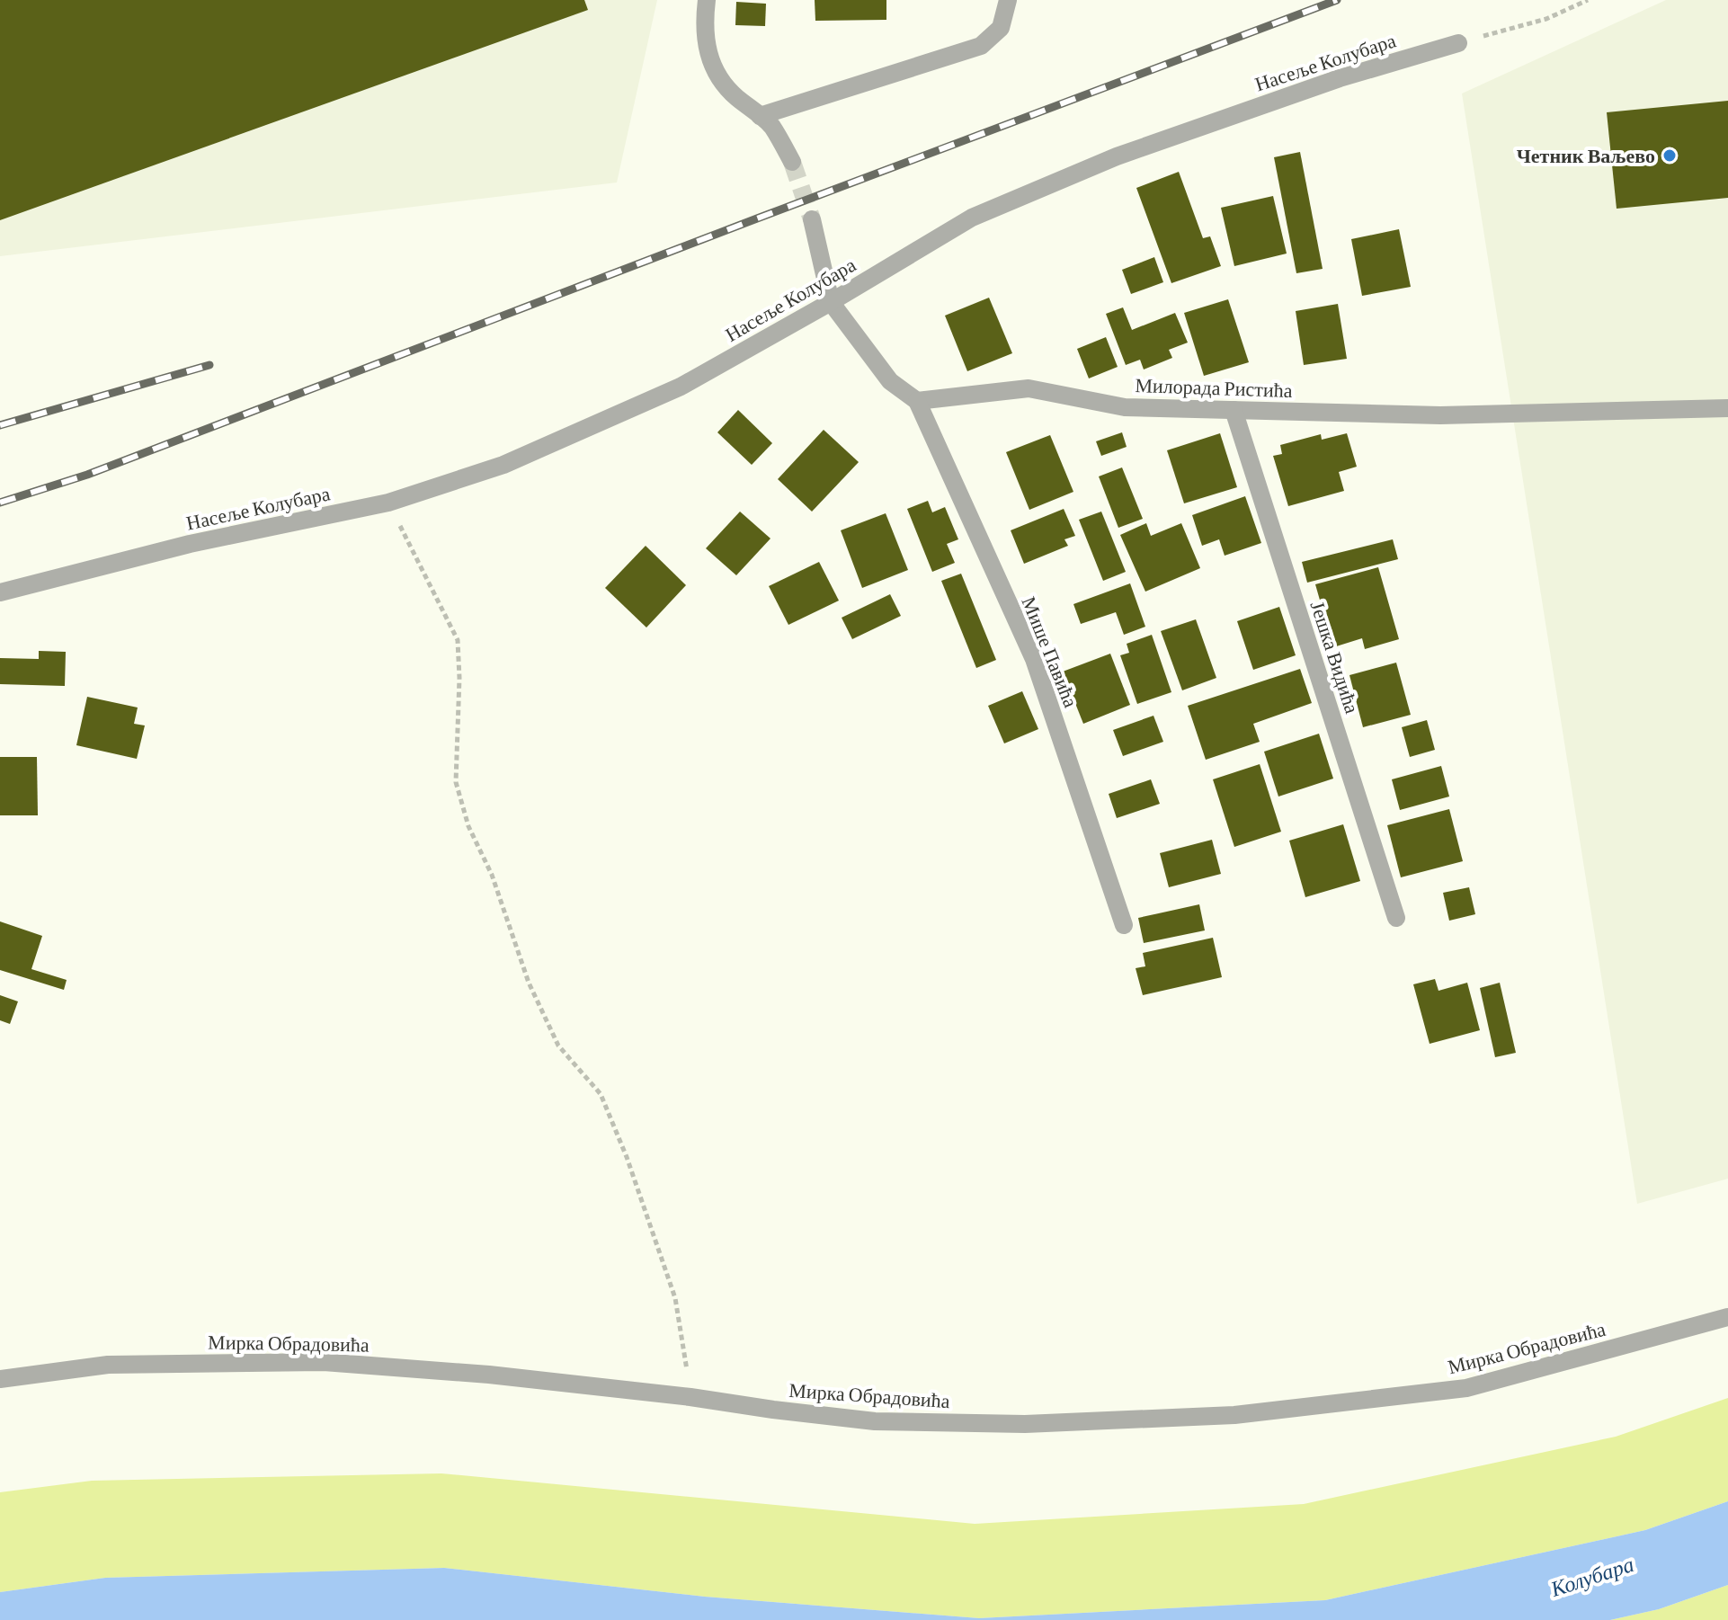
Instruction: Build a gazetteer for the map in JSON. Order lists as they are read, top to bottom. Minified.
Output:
{"streets":{"street":["Насеље Колубара","Милорада Ристића","Мише Павића","Јешка Видића","Мирка Обрадовића"]},"crossings":[["Милорада Ристића","Мише Павића"],["Милорада Ристића","Јешка Видића"]],"water":["Колубара"],"places":["Четник Ваљево"]}
